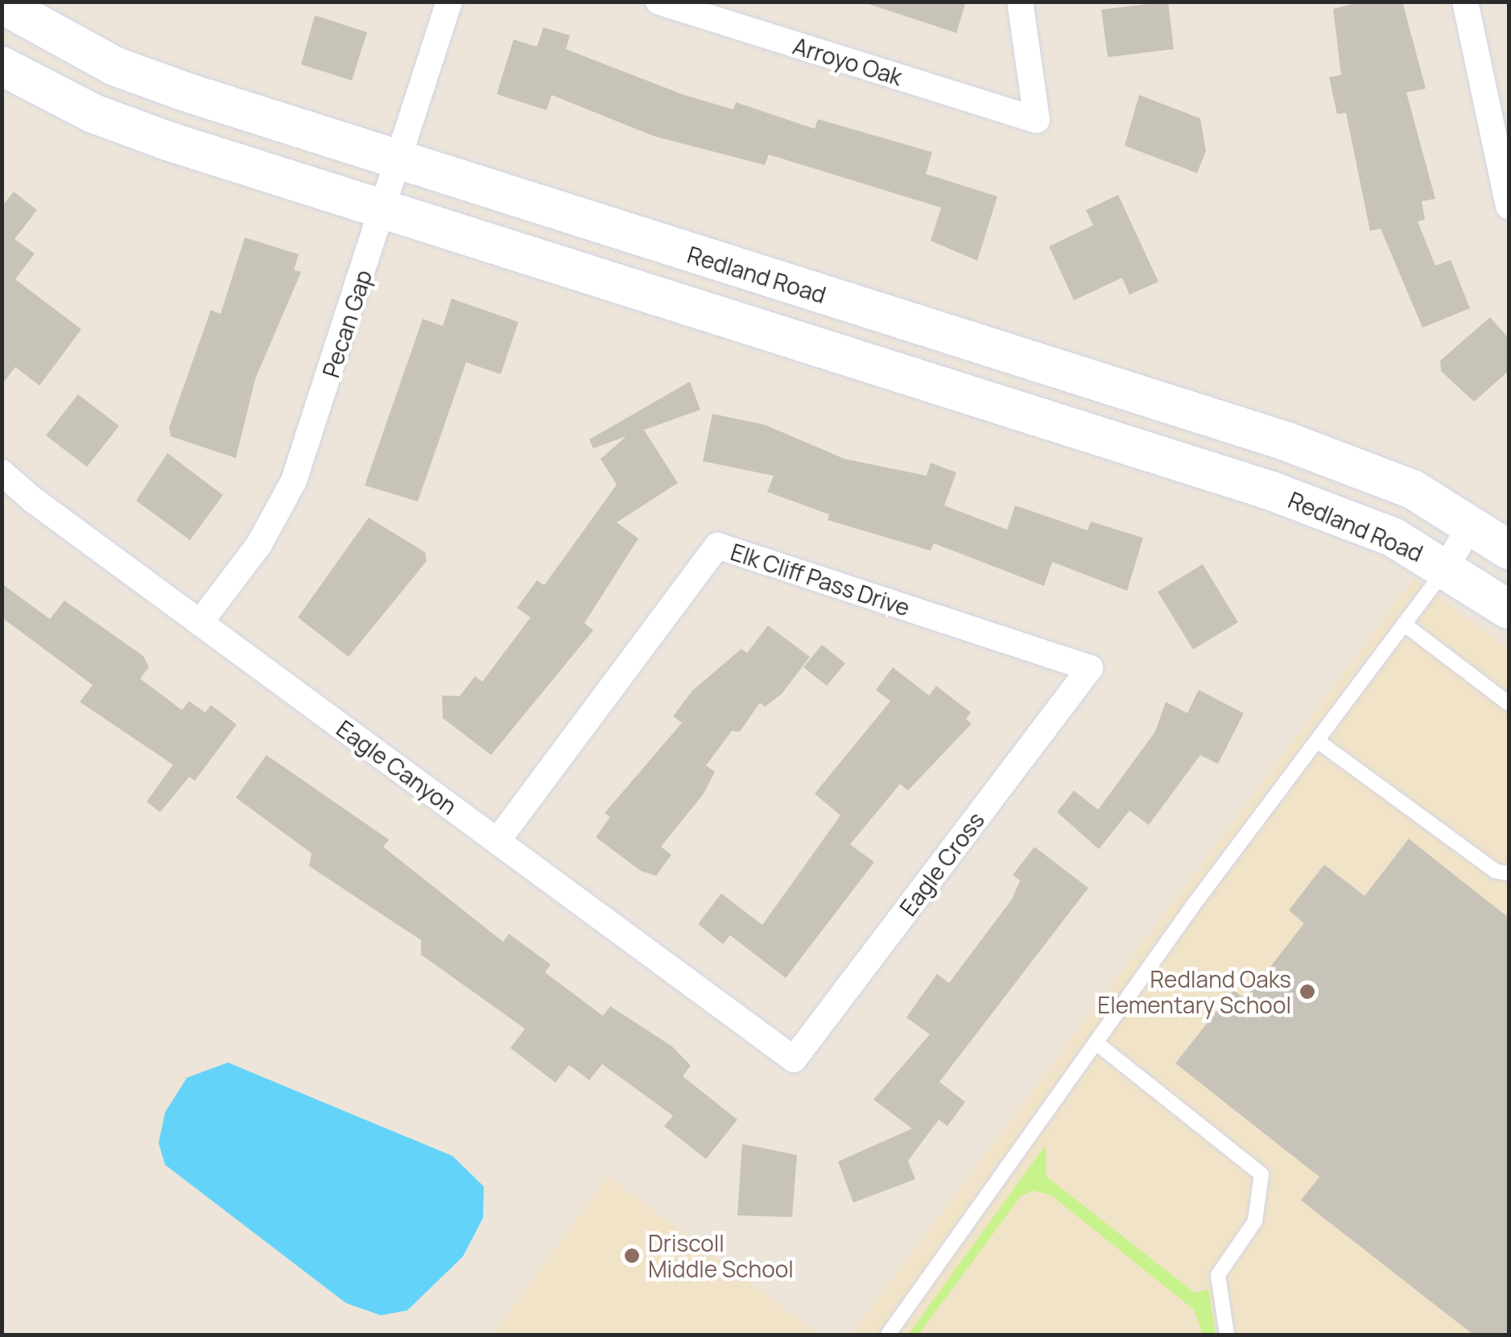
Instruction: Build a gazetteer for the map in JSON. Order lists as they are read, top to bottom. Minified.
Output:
{"streets":{"main road":["Redland Road"],"street":["Arroyo Oak","Pecan Gap","Elk Cliff Pass Drive","Eagle Canyon","Eagle Cross"]},"crossings":[["Redland Road","Pecan Gap"],["Pecan Gap","Eagle Canyon"],["Elk Cliff Pass Drive","Eagle Canyon"],["Elk Cliff Pass Drive","Eagle Cross"],["Eagle Canyon","Eagle Cross"]],"places":["Redland Oaks Elementary School","Driscoll Middle School"]}
